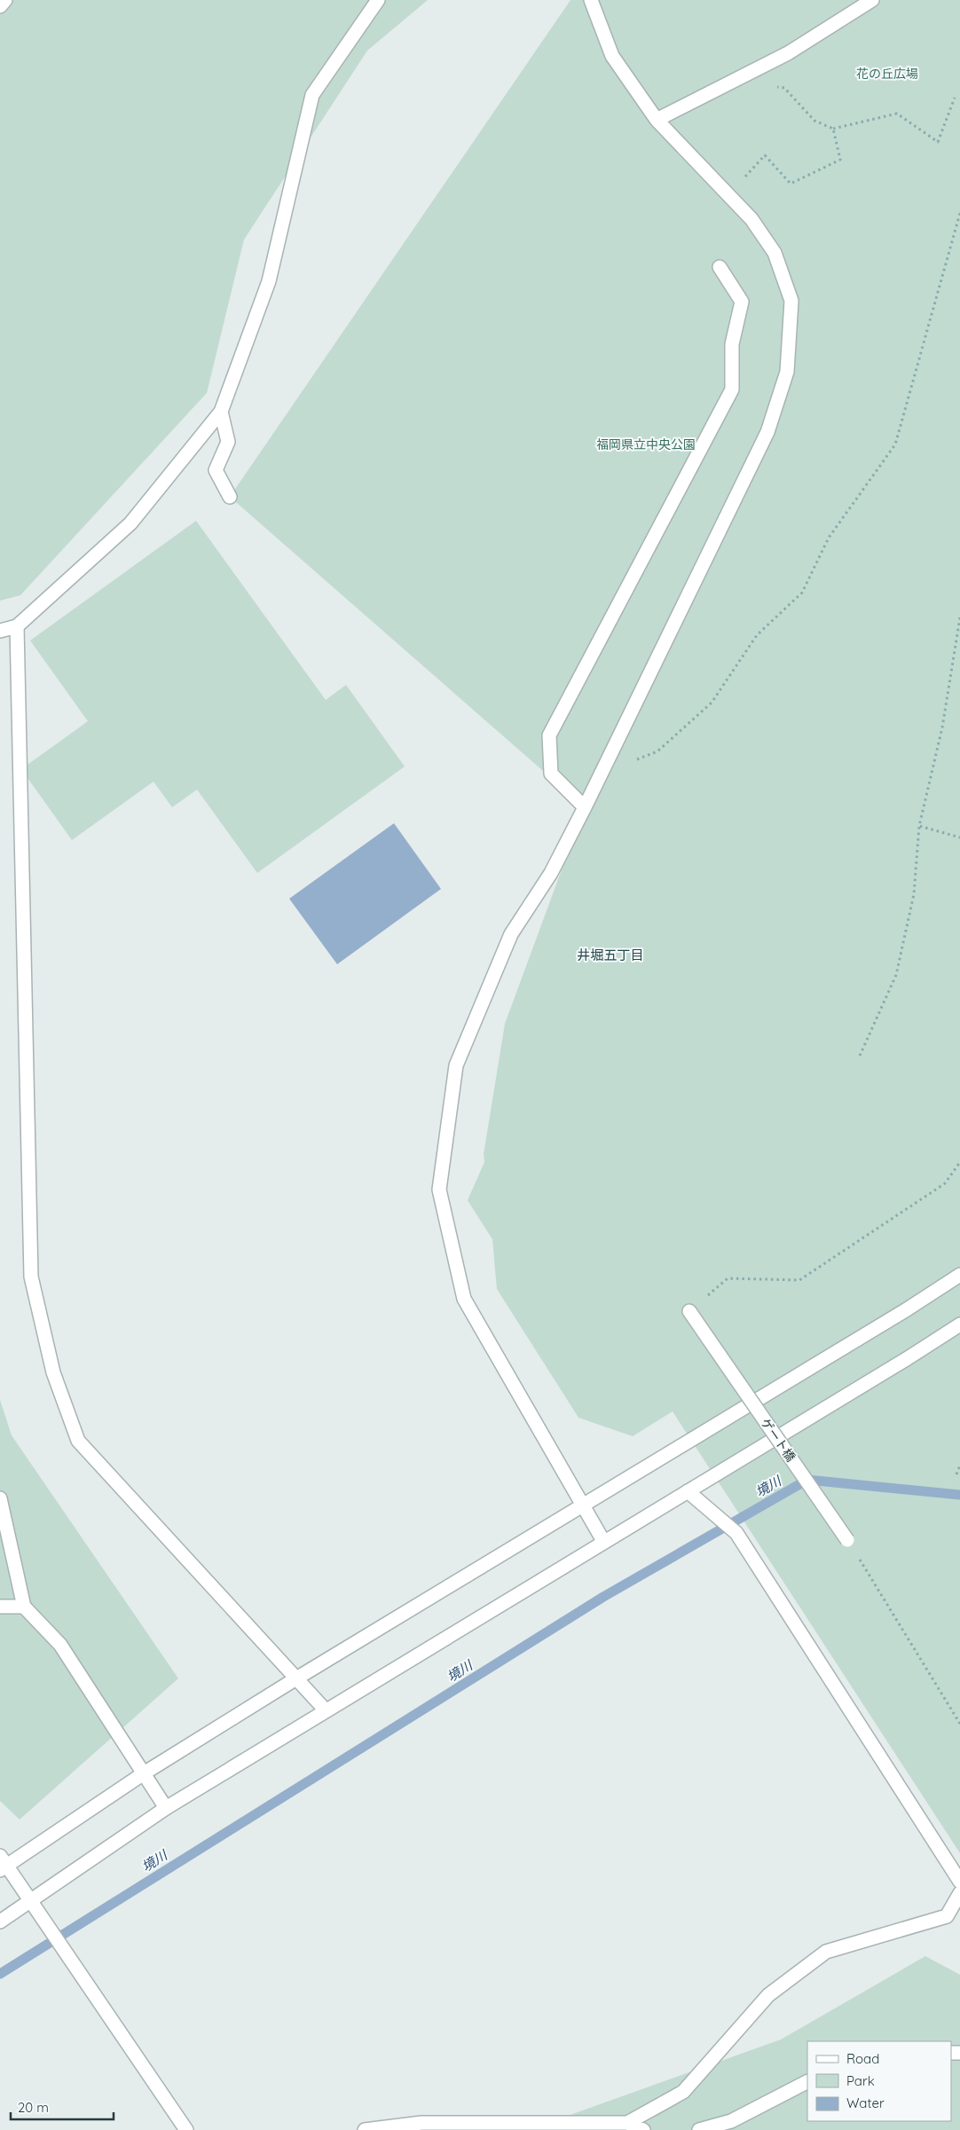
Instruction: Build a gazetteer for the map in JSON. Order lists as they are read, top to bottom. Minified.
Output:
{"streets":{"street":["ゲート橋"]},"districts":["井堀五丁目"],"water":["境川"],"parks":["花の丘広場","福岡県立中央公園"],"legend":["Road","Park","Water"],"scale_bar":"20 m"}
